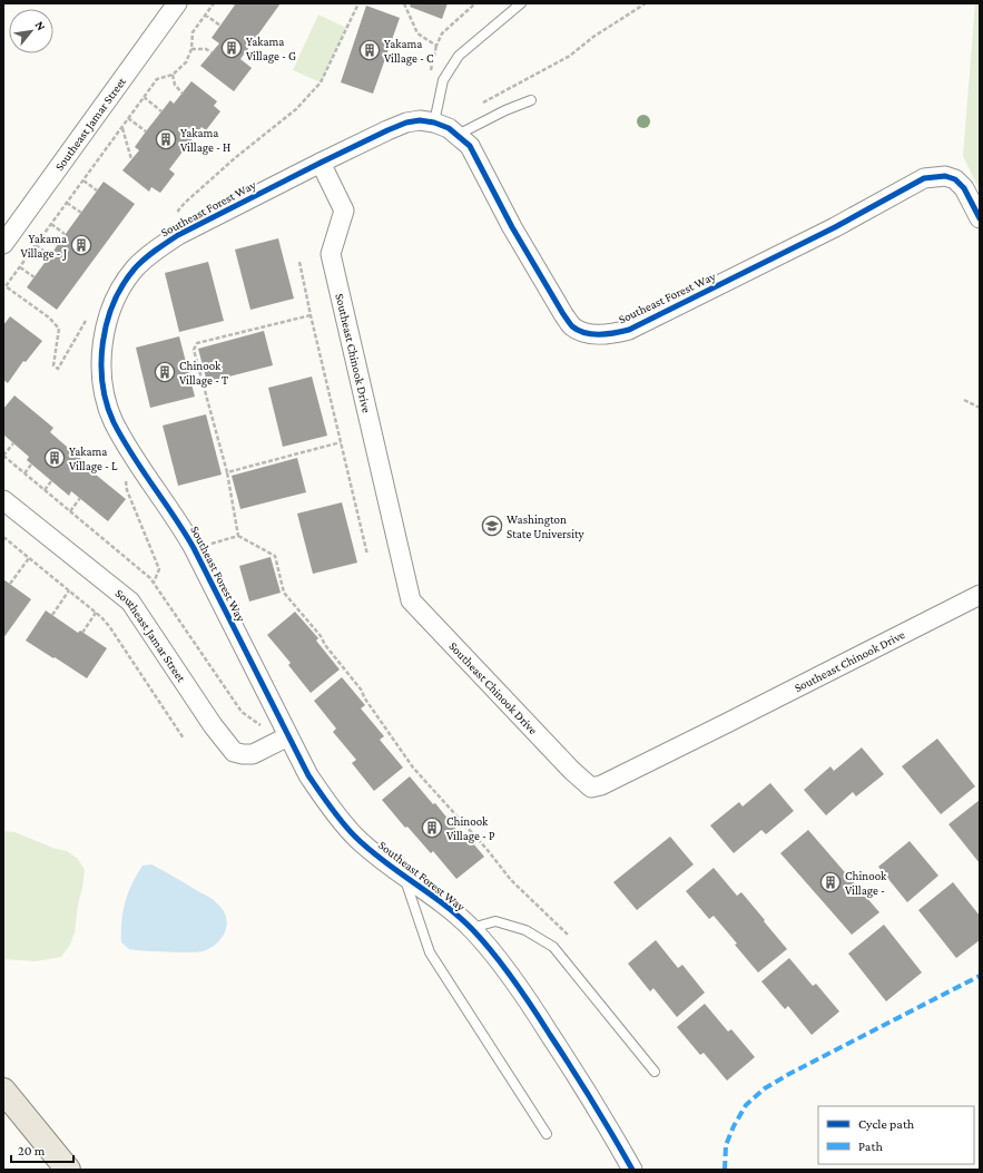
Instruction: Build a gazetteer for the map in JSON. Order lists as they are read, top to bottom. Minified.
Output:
{"streets":{"street":["Southeast Jamar Street","Southeast Forest Way","Southeast Chinook Drive"]},"crossings":[["Southeast Jamar Street","Southeast Forest Way"],["Southeast Forest Way","Southeast Chinook Drive"]],"places":{"building":["Yakama Village - G","Yakama Village - C","Yakama Village - H","Yakama Village - J","Chinook Village - T","Yakama Village - L","Chinook Village - P","Chinook Village -"],"school or university":["Washington State University"]},"legend":["Cycle path","Path"],"scale_bar":"20 m","north":"top right"}
